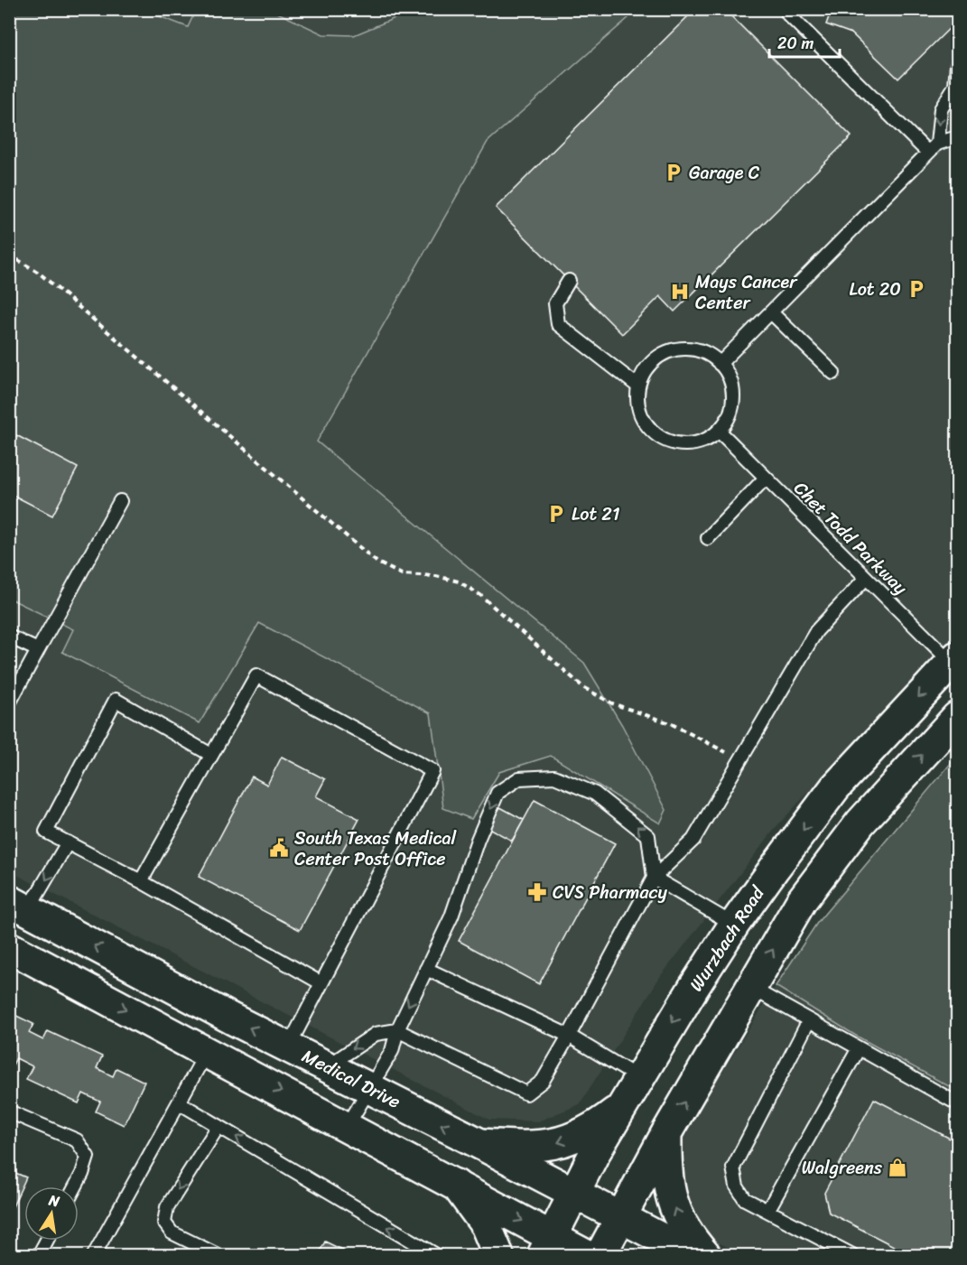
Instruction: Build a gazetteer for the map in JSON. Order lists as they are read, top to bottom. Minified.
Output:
{"streets":{"main road":["Wurzbach Road","Medical Drive"],"lane":["Chet Todd Parkway"]},"crossings":[["Chet Todd Parkway","Wurzbach Road"],["Wurzbach Road","Medical Drive"]],"places":{"parking":["Garage C","Lot 20","Lot 21"],"hospital":["Mays Cancer Center"],"public building":["South Texas Medical Center Post Office"],"pharmacy":["CVS Pharmacy"],"shop":["Walgreens"]},"scale_bar":"20 m","north":"top"}
